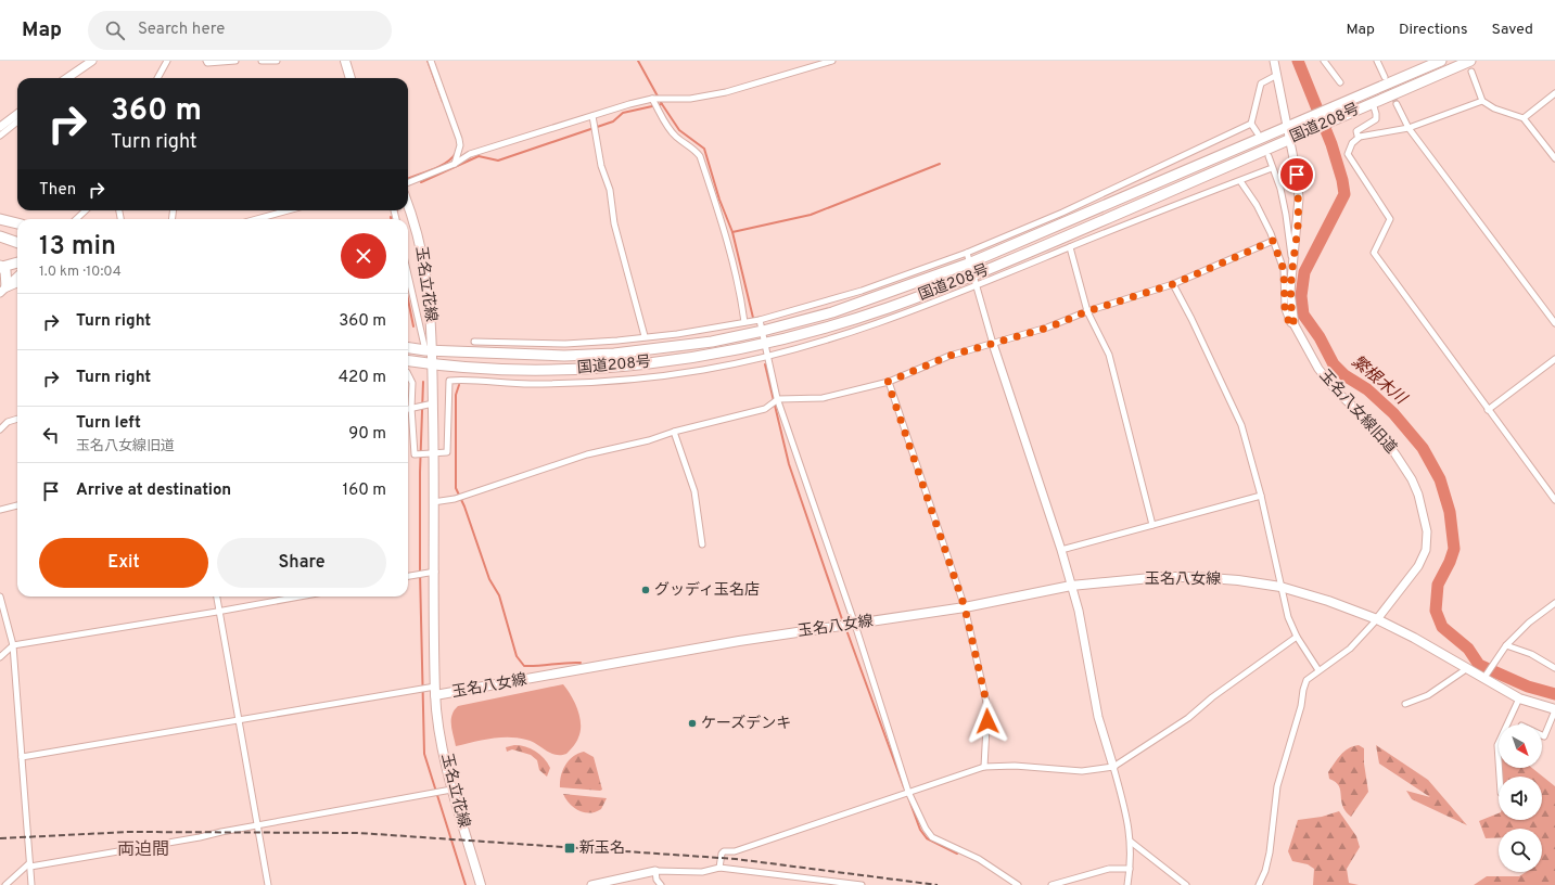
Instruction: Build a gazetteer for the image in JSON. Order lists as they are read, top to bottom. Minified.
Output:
{"streets":{"highway":["国道208号"],"main road":["玉名立花線","玉名八女線"],"street":["玉名八女線旧道"]},"crossings":[["国道208号","玉名立花線"],["国道208号","玉名八女線旧道"],["国道208号","玉名八女線"],["玉名立花線","玉名八女線"],["玉名八女線旧道","玉名八女線"]],"districts":["両迫間"],"water":["繁根木川"],"places":{"other":["グッディ玉名店","ケーズデンキ"],"transit":["新玉名"]},"north":"bottom right","page":{"header":"Map","search":"Search here","nav":["Map","Directions","Saved"],"turn":["360 m","Turn right"],"then":"Then","heading":["13 min","1.0 km · 10:04"],"list":[{"name":"Turn right","value":"360 m"},{"name":"Turn right","value":"420 m"},{"name":"Turn left","note":"玉名八女線旧道","value":"90 m"},{"name":"Arrive at destination","value":"160 m"}],"buttons":["Exit","Share"]}}
